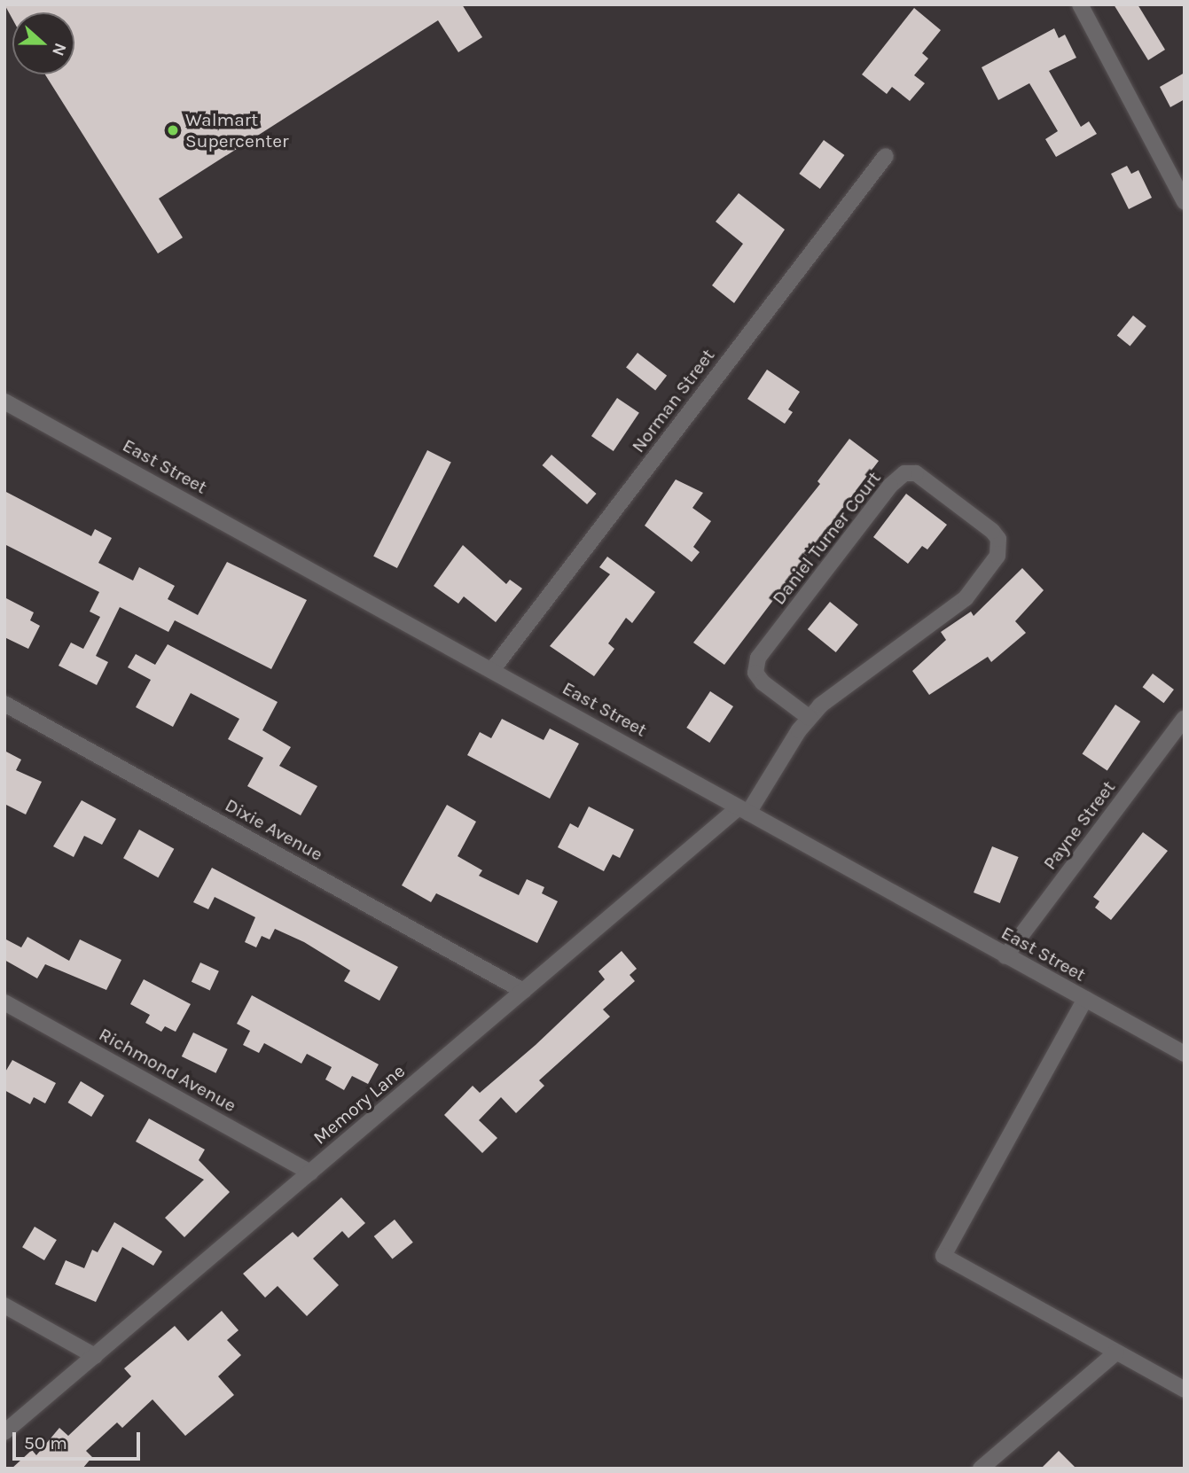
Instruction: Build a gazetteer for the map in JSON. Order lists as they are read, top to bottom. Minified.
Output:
{"streets":{"street":["Norman Street","East Street","Daniel Turner Court","Payne Street","Dixie Avenue","Richmond Avenue","Memory Lane"]},"crossings":[["Norman Street","East Street"],["East Street","Daniel Turner Court"],["East Street","Payne Street"],["East Street","Memory Lane"],["Daniel Turner Court","Memory Lane"],["Dixie Avenue","Memory Lane"],["Richmond Avenue","Memory Lane"]],"places":["Walmart Supercenter"],"scale_bar":"50 m","north":"right"}
